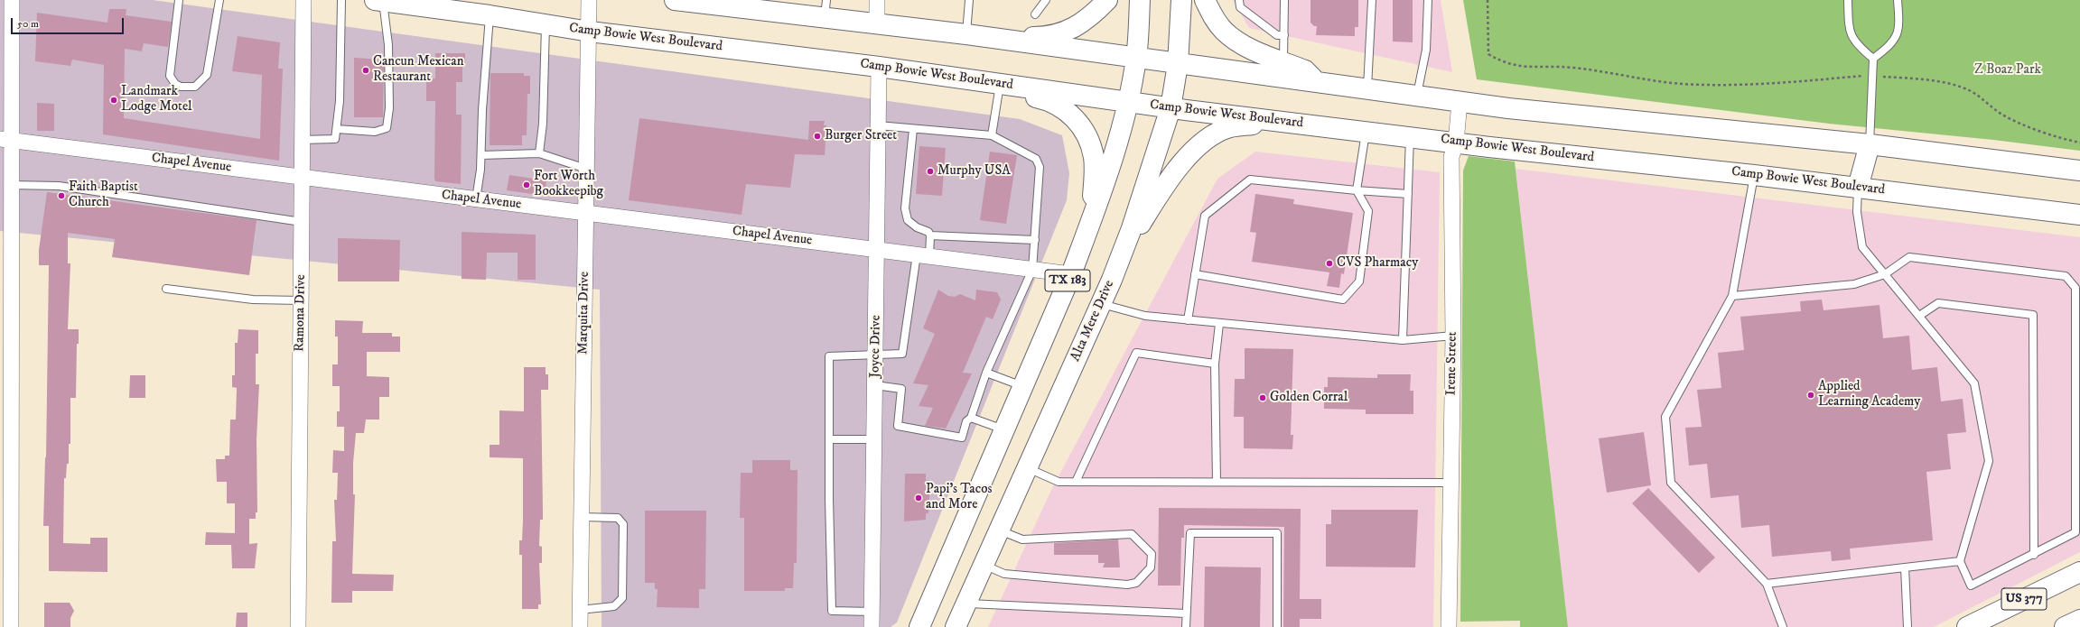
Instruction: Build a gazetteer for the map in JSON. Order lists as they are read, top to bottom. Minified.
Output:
{"streets":{"main road":["Camp Bowie West Boulevard","TX 183","Alta Mere Drive","US 377"],"street":["Chapel Avenue","Ramona Drive","Marquita Drive","Joyce Drive","Irene Street"]},"crossings":[["Camp Bowie West Boulevard","TX 183"],["Camp Bowie West Boulevard","Marquita Drive"],["Camp Bowie West Boulevard","Alta Mere Drive"],["Camp Bowie West Boulevard","Joyce Drive"],["Camp Bowie West Boulevard","Irene Street"],["Chapel Avenue","TX 183"],["Chapel Avenue","Ramona Drive"],["Chapel Avenue","Marquita Drive"],["Chapel Avenue","Joyce Drive"]],"parks":["Z Boaz Park"],"places":["Cancun Mexican Restaurant","Landmark Lodge Motel","Burger Street","Murphy USA","Fort Worth Bookkeepibg","Faith Baptist Church","CVS Pharmacy","Applied Learning Academy","Golden Corral","Papi's Tacos and More"],"scale_bar":"50 m"}
